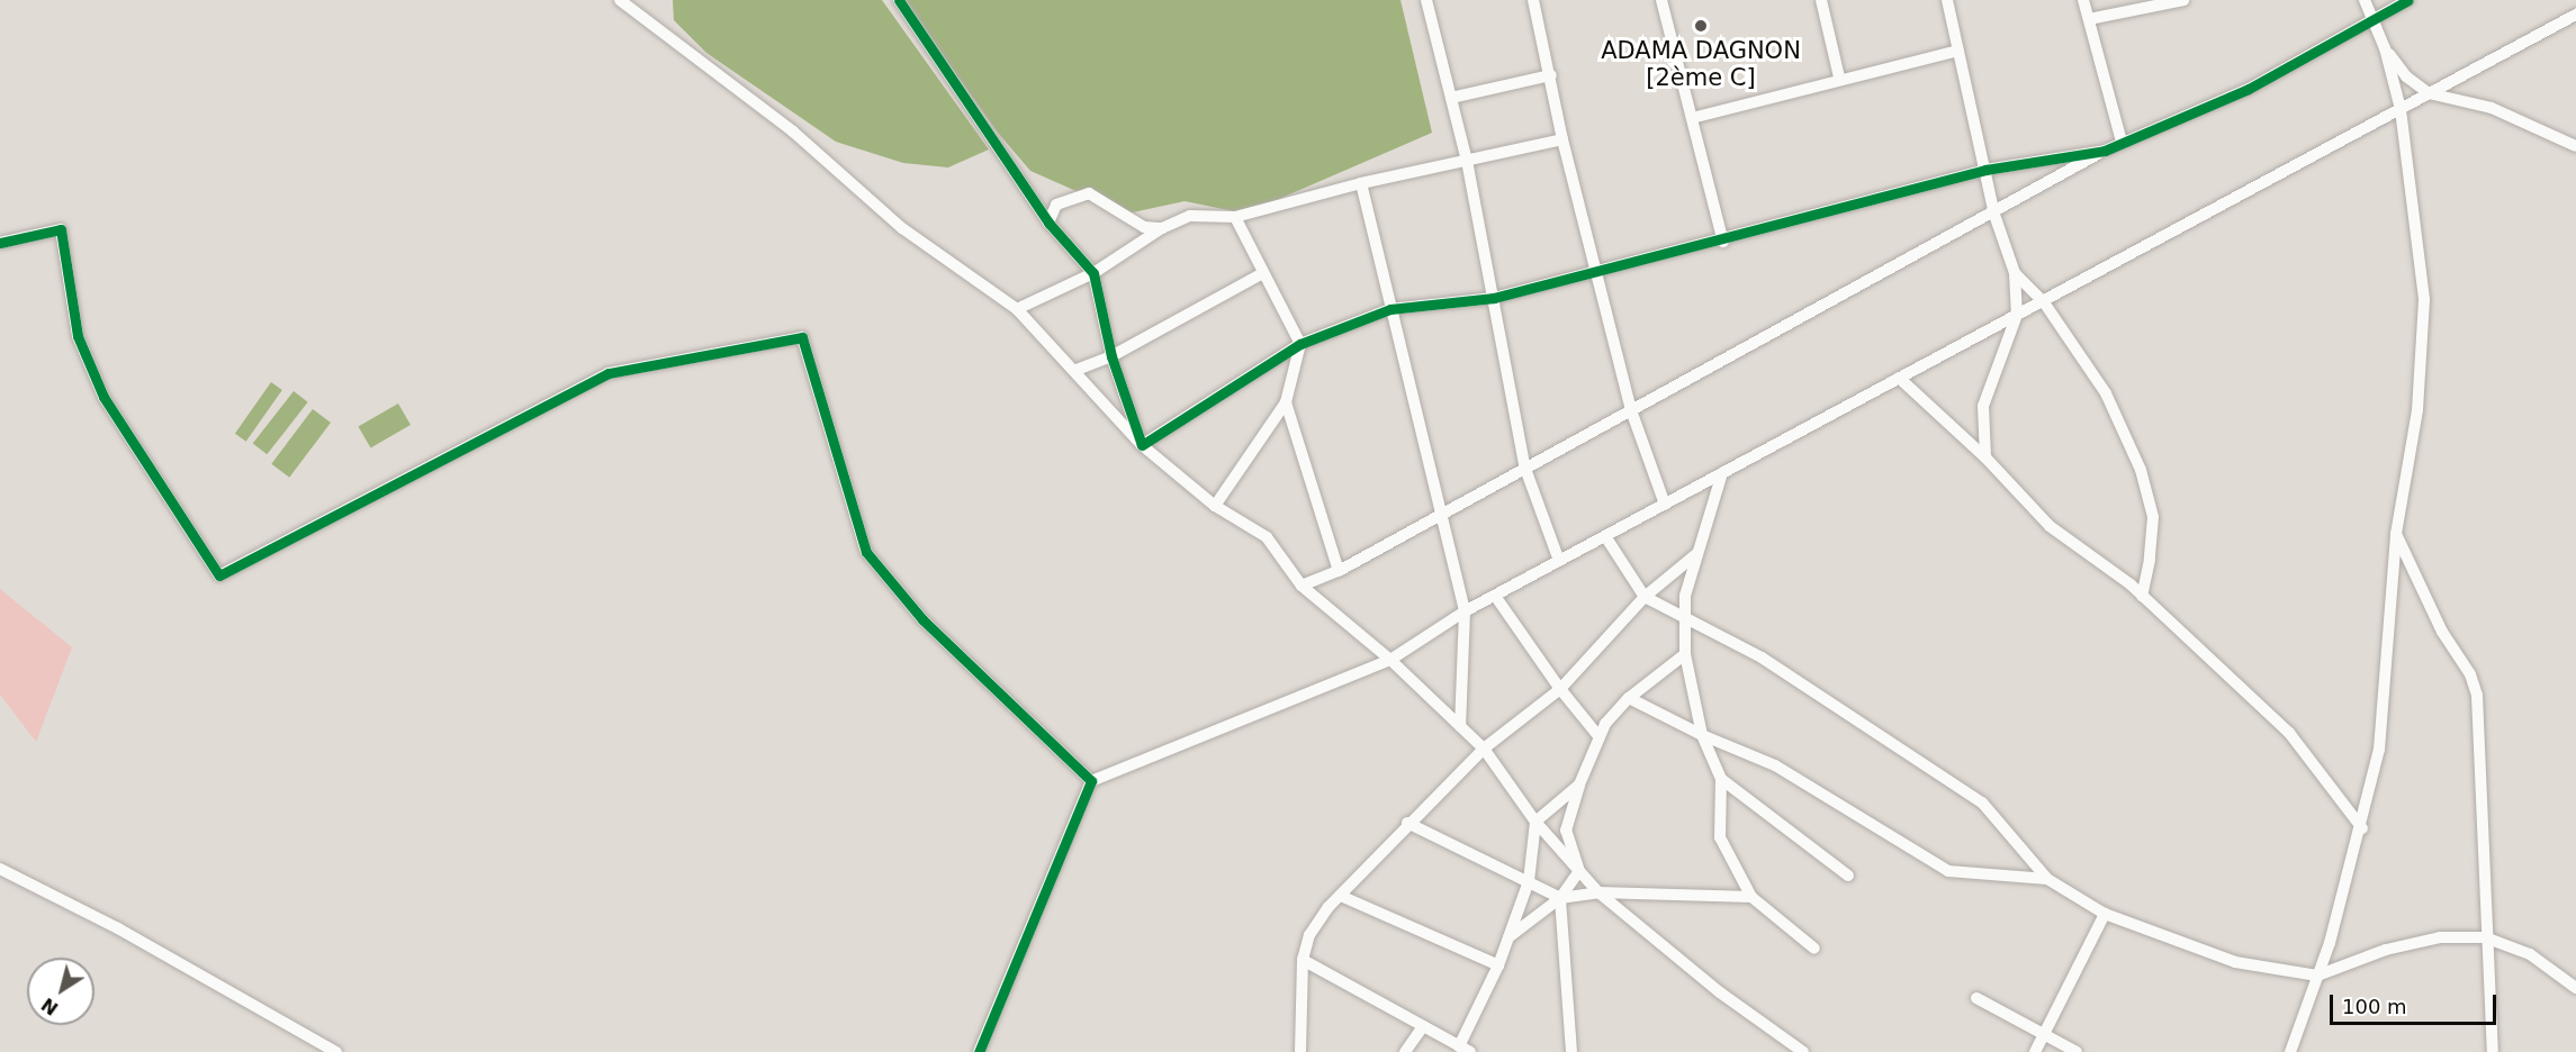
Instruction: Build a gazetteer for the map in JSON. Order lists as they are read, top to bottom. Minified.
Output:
{"places":["ADAMA DAGNON [2ème C]"],"scale_bar":"100 m","north":"bottom left"}
